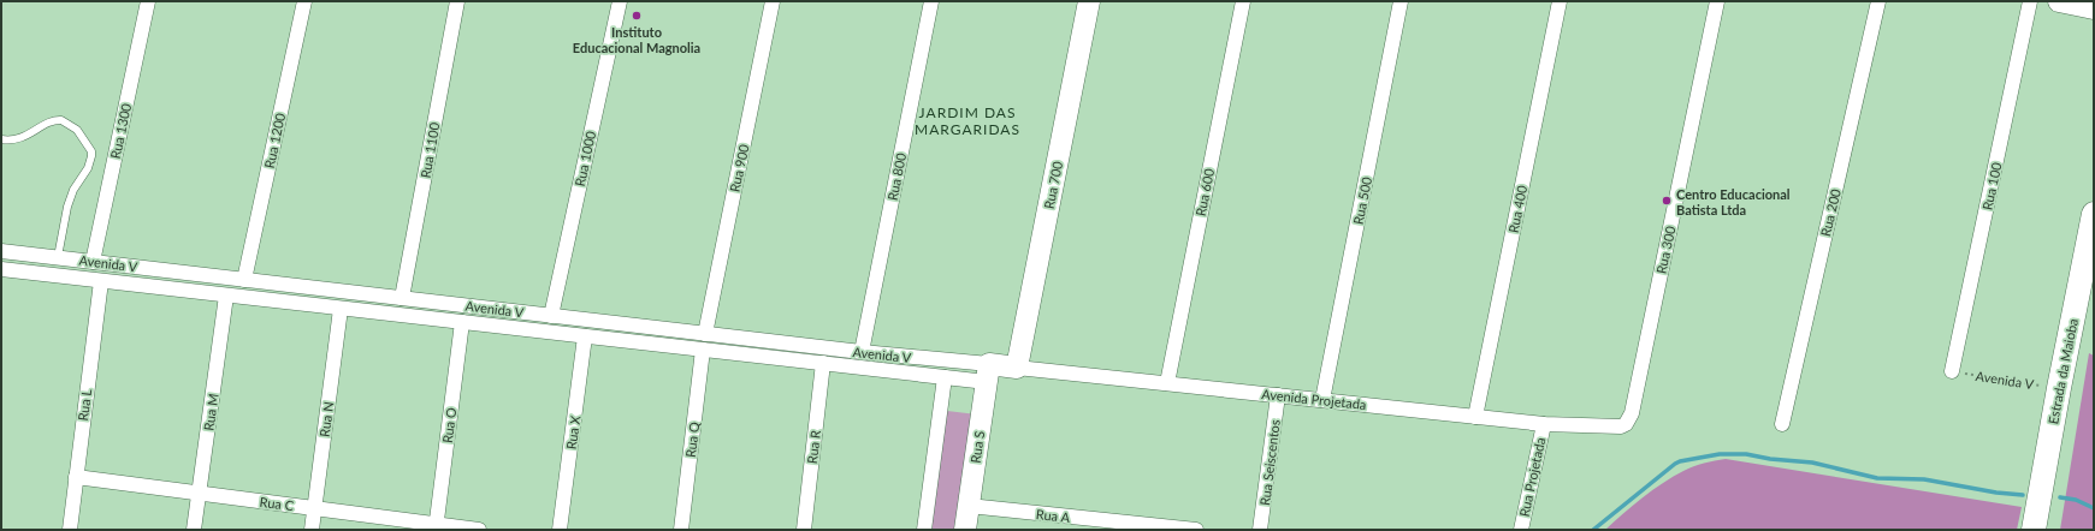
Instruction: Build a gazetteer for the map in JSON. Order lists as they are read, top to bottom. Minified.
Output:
{"streets":{"main road":["Estrada da Maioba"],"street":["Rua 1300","Rua 1200","Rua 1100","Rua 1000","Rua 900","Rua 800","Rua 700","Rua 100","Rua 600","Rua 500","Rua 400","Rua 200","Rua 300","Avenida V","Avenida Projetada","Rua L","Rua M","Rua N","Rua O","Rua X","Rua Q","Rua R","Rua S","Rua Seiscentos","Rua Projetada","Rua C","Rua A"]},"crossings":[["Rua 1300","Avenida V"],["Rua 1200","Avenida V"],["Rua 1100","Avenida V"],["Rua 1000","Avenida V"],["Rua 900","Avenida V"],["Rua 800","Avenida V"],["Rua 700","Avenida Projetada"],["Rua 100","Avenida V"],["Rua 600","Avenida Projetada"],["Rua 500","Avenida Projetada"],["Rua 400","Avenida Projetada"],["Rua 300","Avenida Projetada"],["Avenida V","Estrada da Maioba"],["Avenida V","Avenida Projetada"],["Avenida V","Rua L"],["Avenida V","Rua M"],["Avenida V","Rua N"],["Avenida V","Rua O"],["Avenida V","Rua X"],["Avenida V","Rua Q"],["Avenida V","Rua R"],["Avenida V","Rua S"],["Avenida Projetada","Rua S"],["Avenida Projetada","Rua Seiscentos"],["Avenida Projetada","Rua Projetada"],["Rua L","Rua C"],["Rua M","Rua C"],["Rua N","Rua C"],["Rua O","Rua C"],["Rua S","Rua A"]],"districts":["JARDIM DAS MARGARIDAS"],"places":["Instituto Educacional Magnolia","Centro Educacional Batista Ltda"]}
